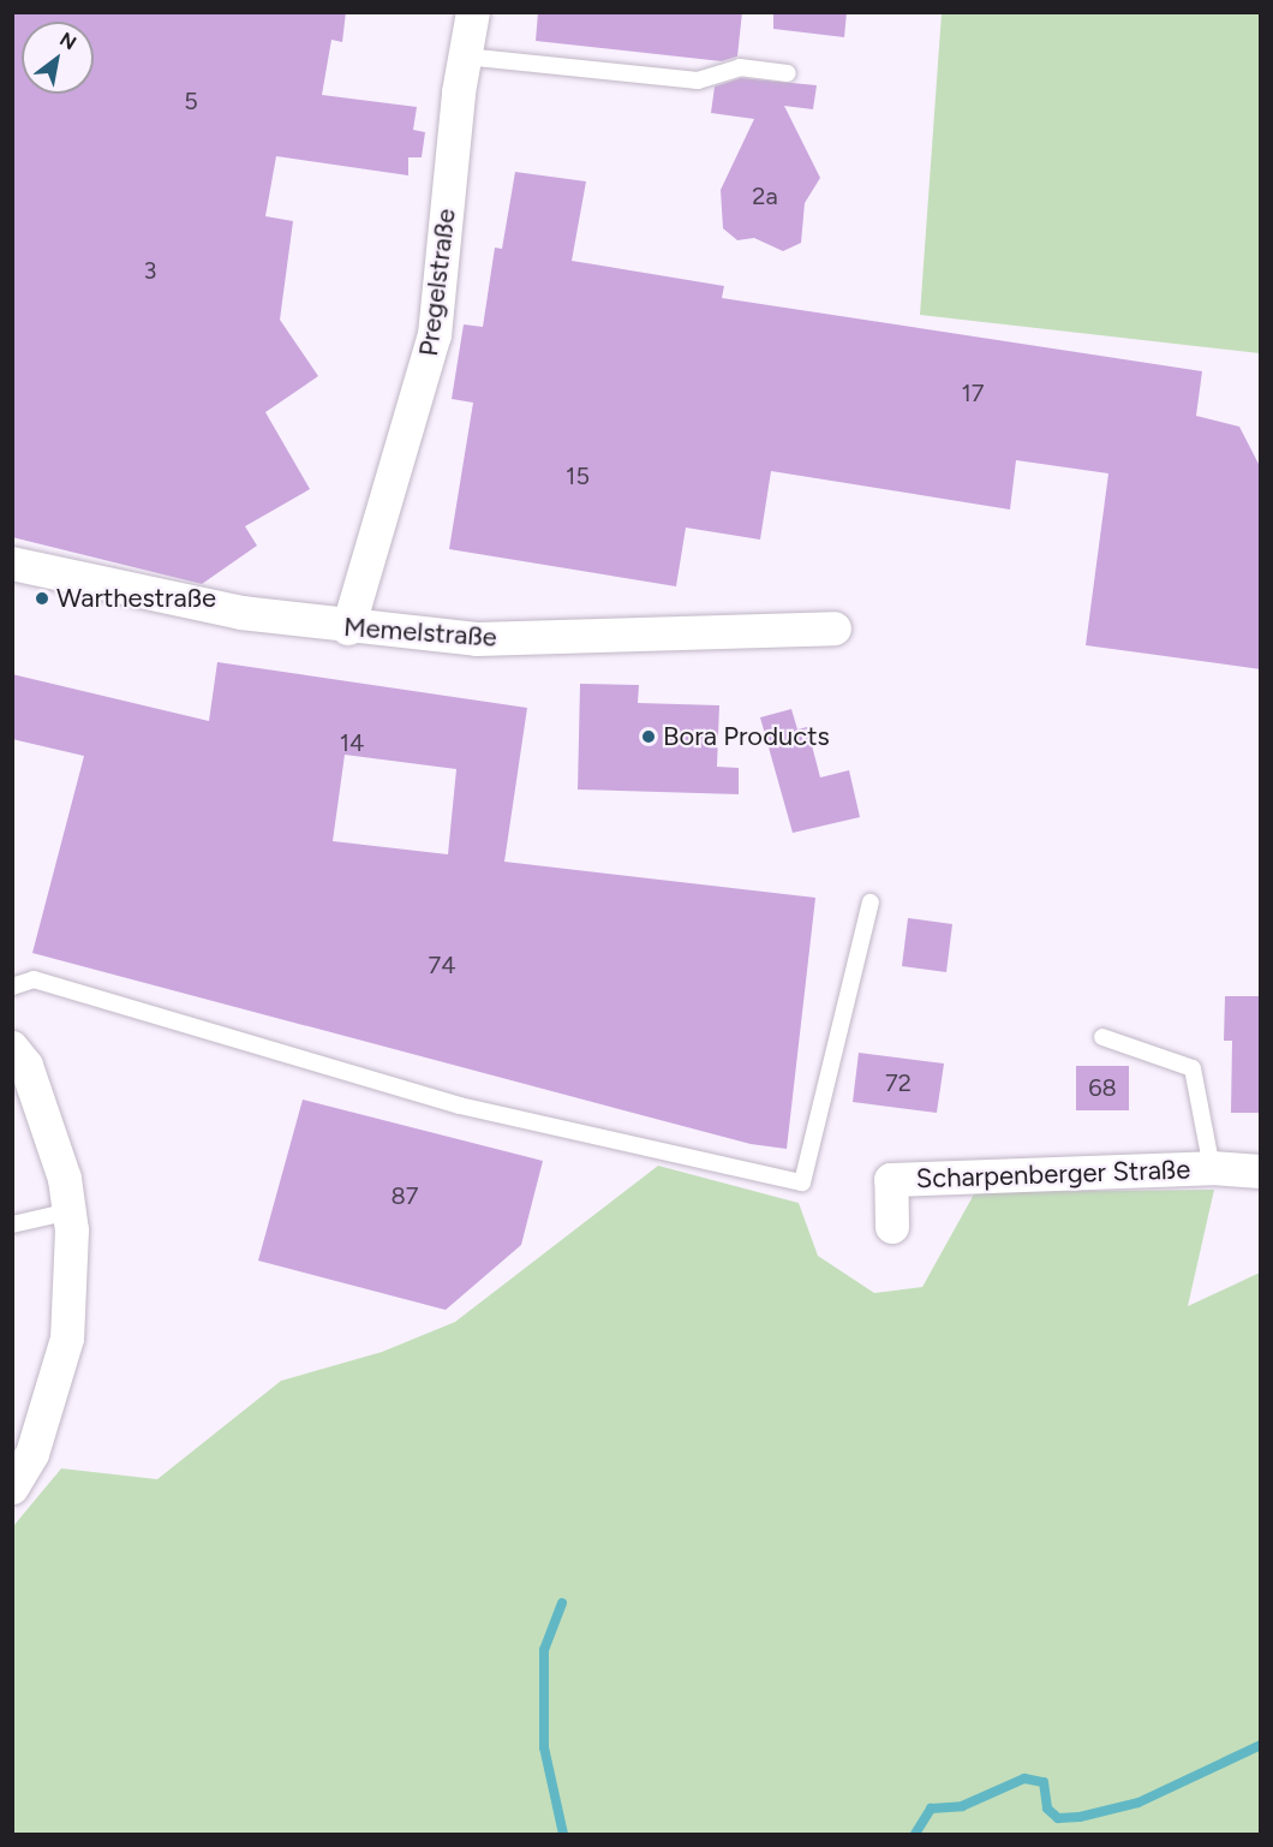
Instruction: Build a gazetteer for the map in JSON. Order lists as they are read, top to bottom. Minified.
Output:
{"streets":{"street":["Pregelstraße","Memelstraße","Scharpenberger Straße"]},"crossings":[["Pregelstraße","Memelstraße"]],"places":["Warthestraße","Bora Products"],"house_numbers":["5","2a","3","17","15","14","74","72","68","87"],"north":"top right"}
